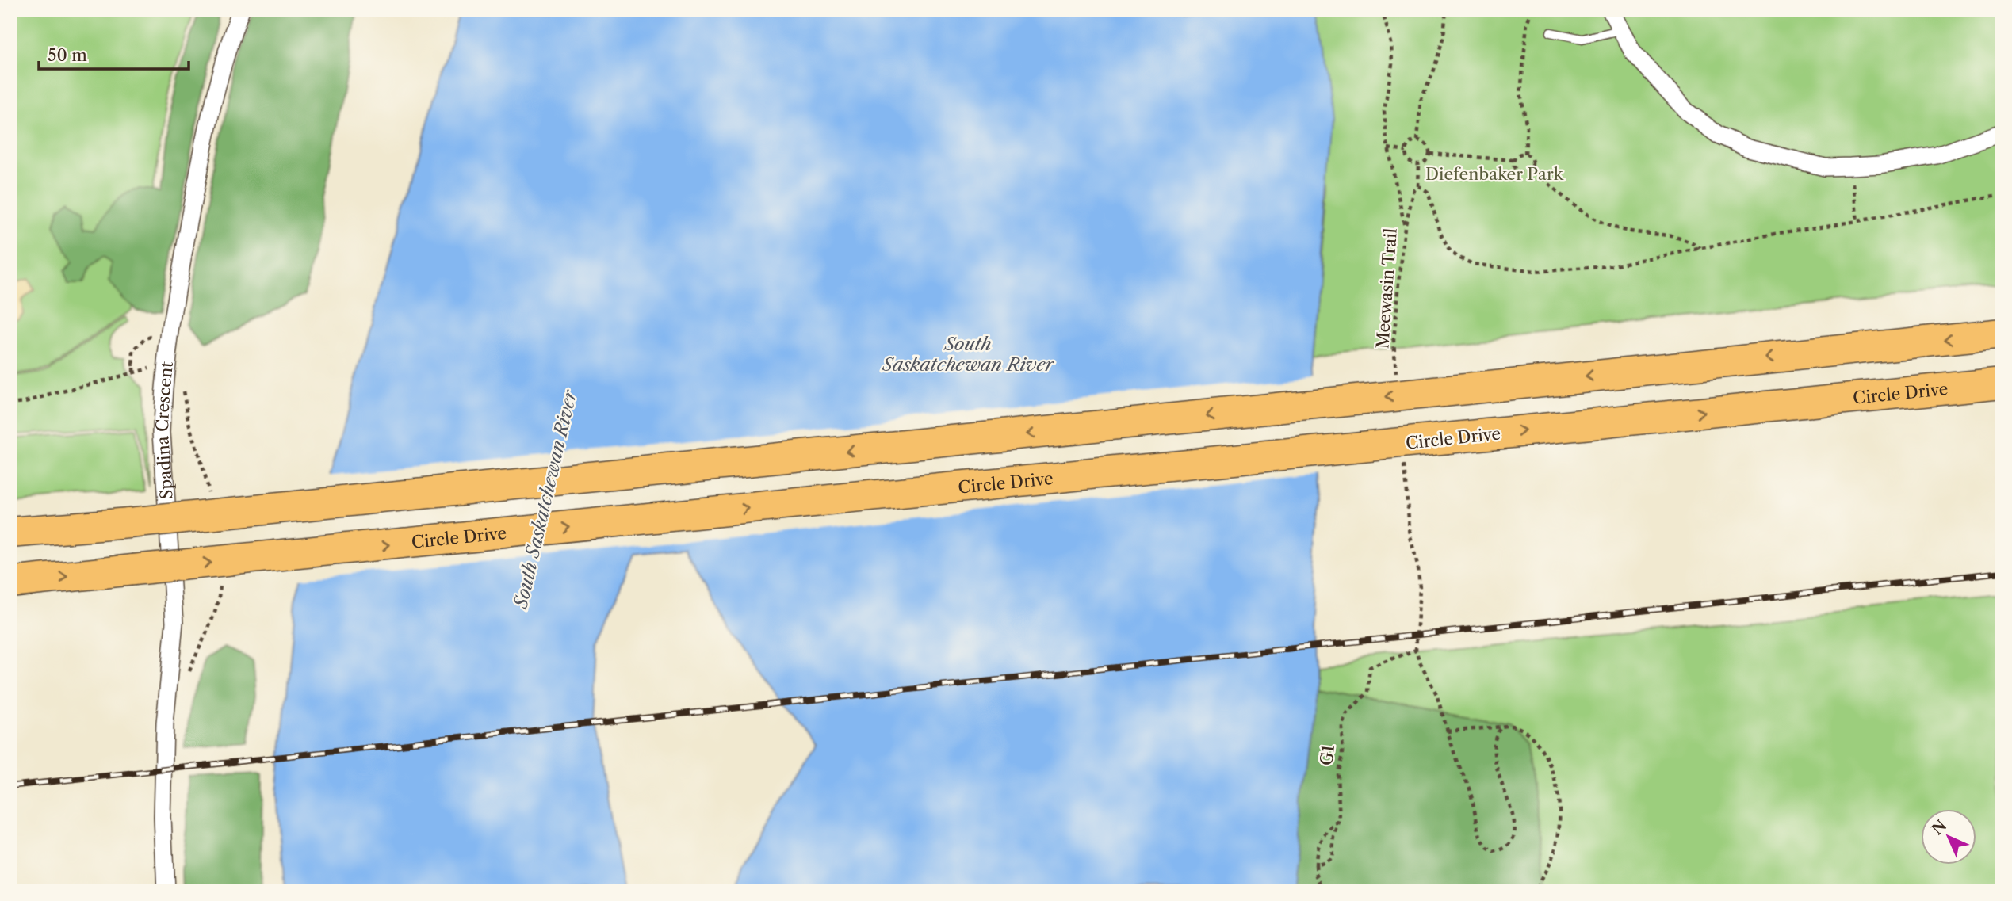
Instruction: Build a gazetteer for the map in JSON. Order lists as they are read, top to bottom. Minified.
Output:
{"streets":{"highway":["Circle Drive"],"street":["Spadina Crescent"],"path":["Meewasin Trail","G1"]},"water":["South Saskatchewan River"],"parks":["Diefenbaker Park"],"scale_bar":"50 m","north":"top left"}
